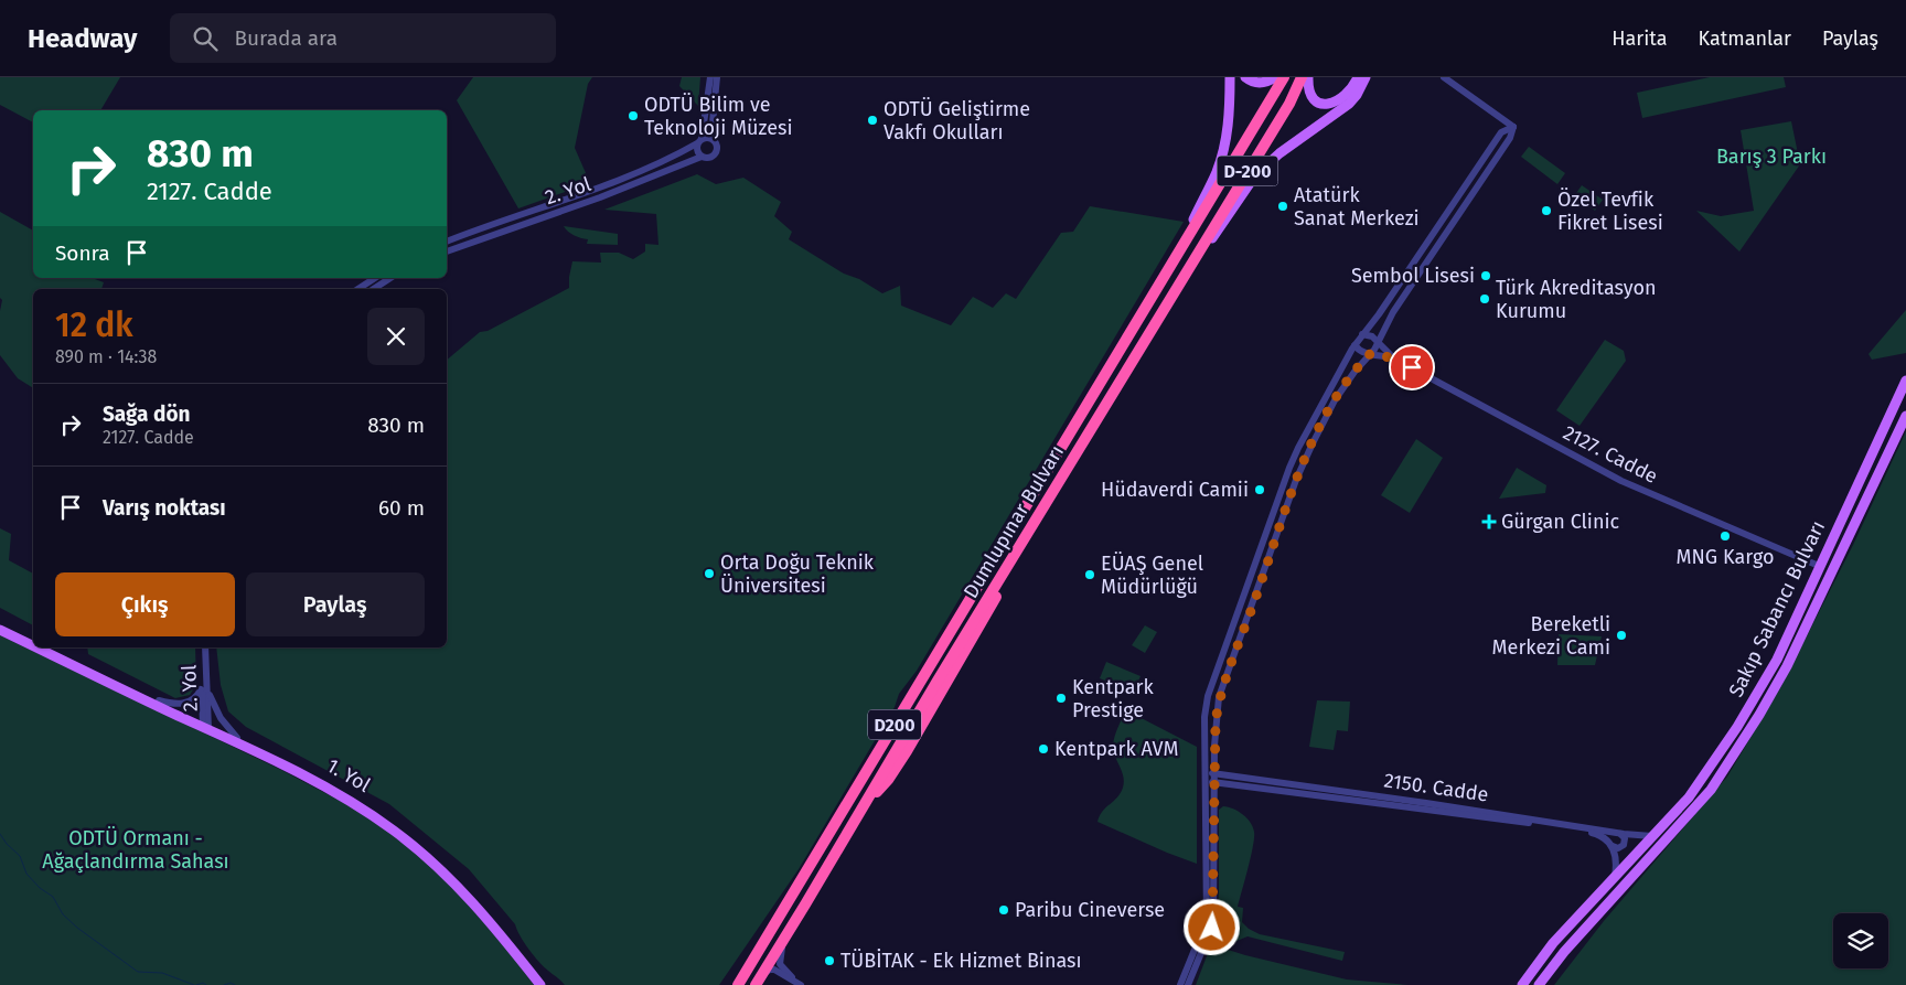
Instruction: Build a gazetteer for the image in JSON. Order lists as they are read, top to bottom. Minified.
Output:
{"streets":{"highway":["D-200","Dumlupınar Bulvarı","D200"],"main road":["Sakıp Sabancı Bulvarı","1. Yol"],"street":["2. Yol","2127. Cadde","2150. Cadde"]},"crossings":[["2. Yol","1. Yol"],["2127. Cadde","Sakıp Sabancı Bulvarı"],["Sakıp Sabancı Bulvarı","2150. Cadde"]],"parks":["Barış 3 Parkı","ODTÜ Ormanı - Ağaçlandırma Sahası"],"places":{"other":["ODTÜ Bilim ve Teknoloji Müzesi","ODTÜ Geliştirme Vakfı Okulları","Atatürk Sanat Merkezi","Özel Tevfik Fikret Lisesi","Sembol Lisesi","Türk Akreditasyon Kurumu","Hüdaverdi Camii","MNG Kargo","Orta Doğu Teknik Üniversitesi","EÜAŞ Genel Müdürlüğü","Bereketli Merkezi Cami","Kentpark Prestige","Kentpark AVM","Paribu Cineverse","TÜBİTAK - Ek Hizmet Binası"],"health":["Gürgan Clinic"]},"page":{"header":"Headway","search":"Burada ara","nav":["Harita","Katmanlar","Paylaş"],"turn":["830 m","2127. Cadde"],"then":"Sonra","heading":["12 dk","890 m · 14:38"],"list":[{"name":"Sağa dön","note":"2127. Cadde","value":"830 m"},{"name":"Varış noktası","value":"60 m"}],"buttons":["Çıkış","Paylaş"]}}
